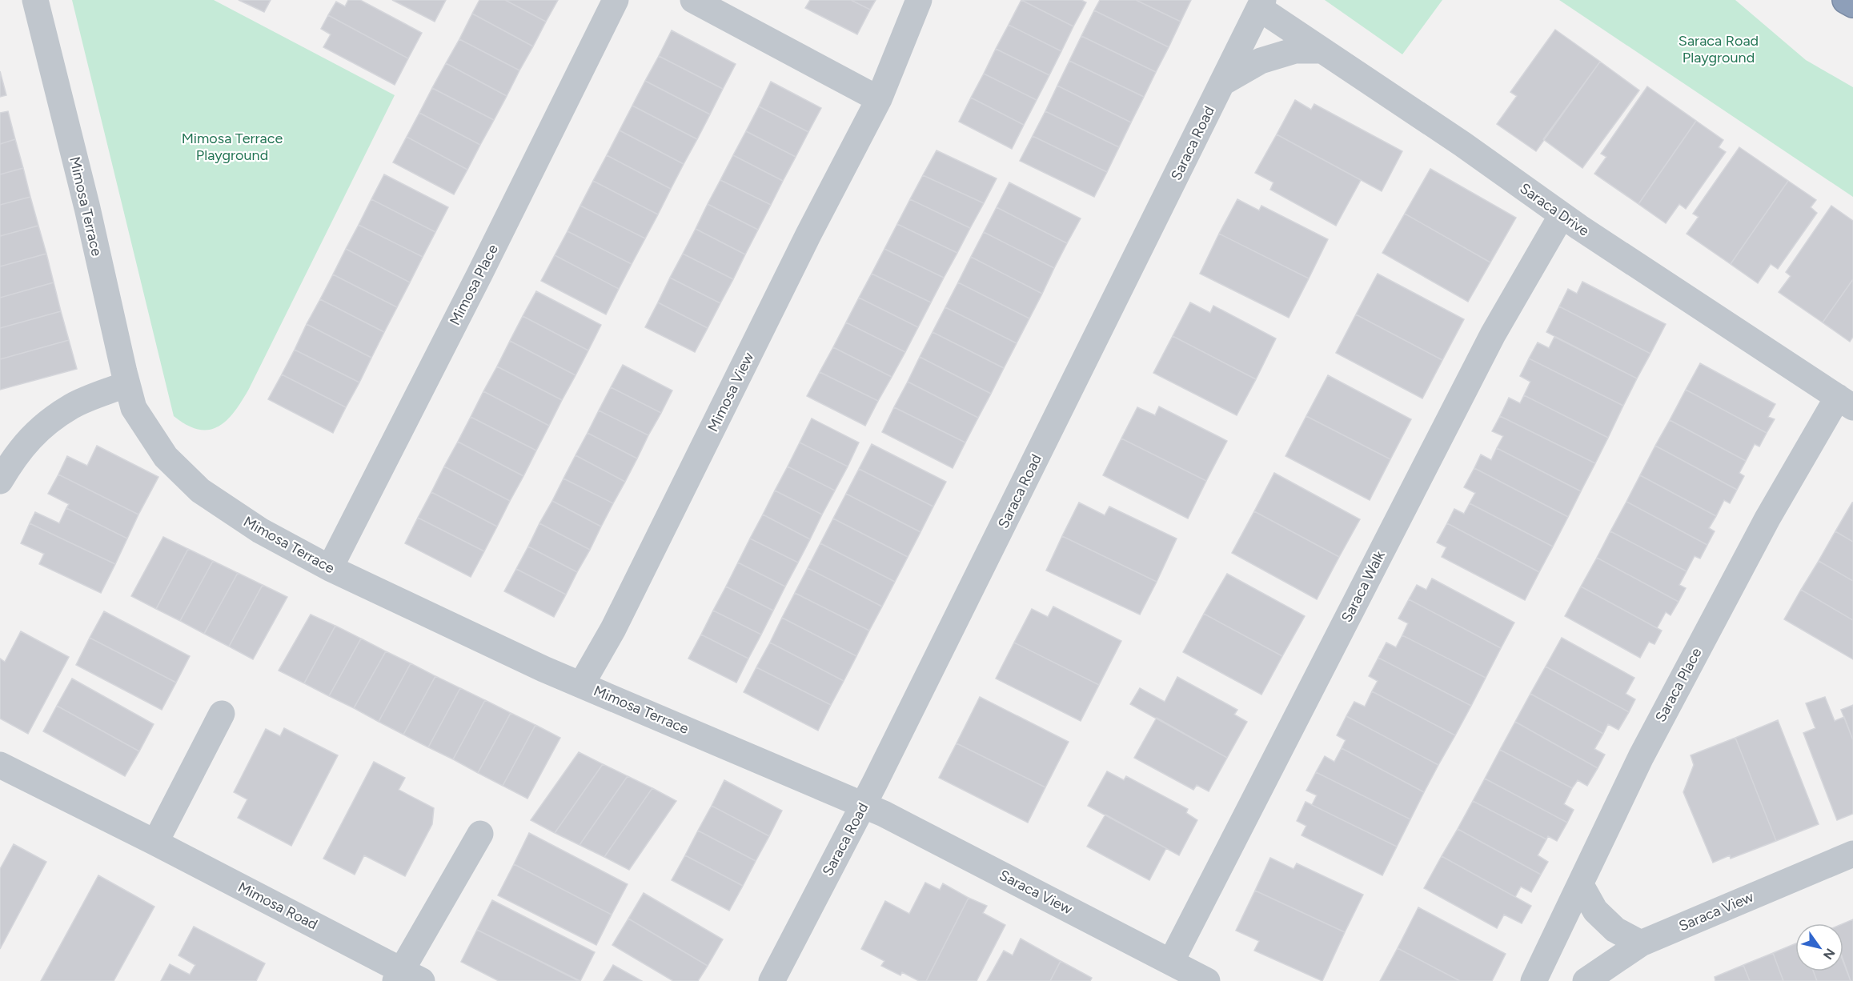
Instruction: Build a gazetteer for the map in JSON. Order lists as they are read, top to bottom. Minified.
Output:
{"streets":{"street":["Saraca Road","Mimosa Terrace","Saraca Drive","Mimosa Place","Mimosa View","Saraca Walk","Saraca Place","Saraca View","Mimosa Road"]},"crossings":[["Saraca Road","Mimosa Terrace"],["Saraca Road","Saraca Drive"],["Saraca Road","Saraca View"],["Mimosa Terrace","Mimosa Place"],["Mimosa Terrace","Mimosa View"],["Mimosa Terrace","Saraca View"],["Saraca Drive","Saraca Walk"],["Saraca Drive","Saraca Place"],["Saraca Walk","Saraca View"]],"parks":["Saraca Road Playground","Mimosa Terrace Playground"],"north":"bottom right"}
